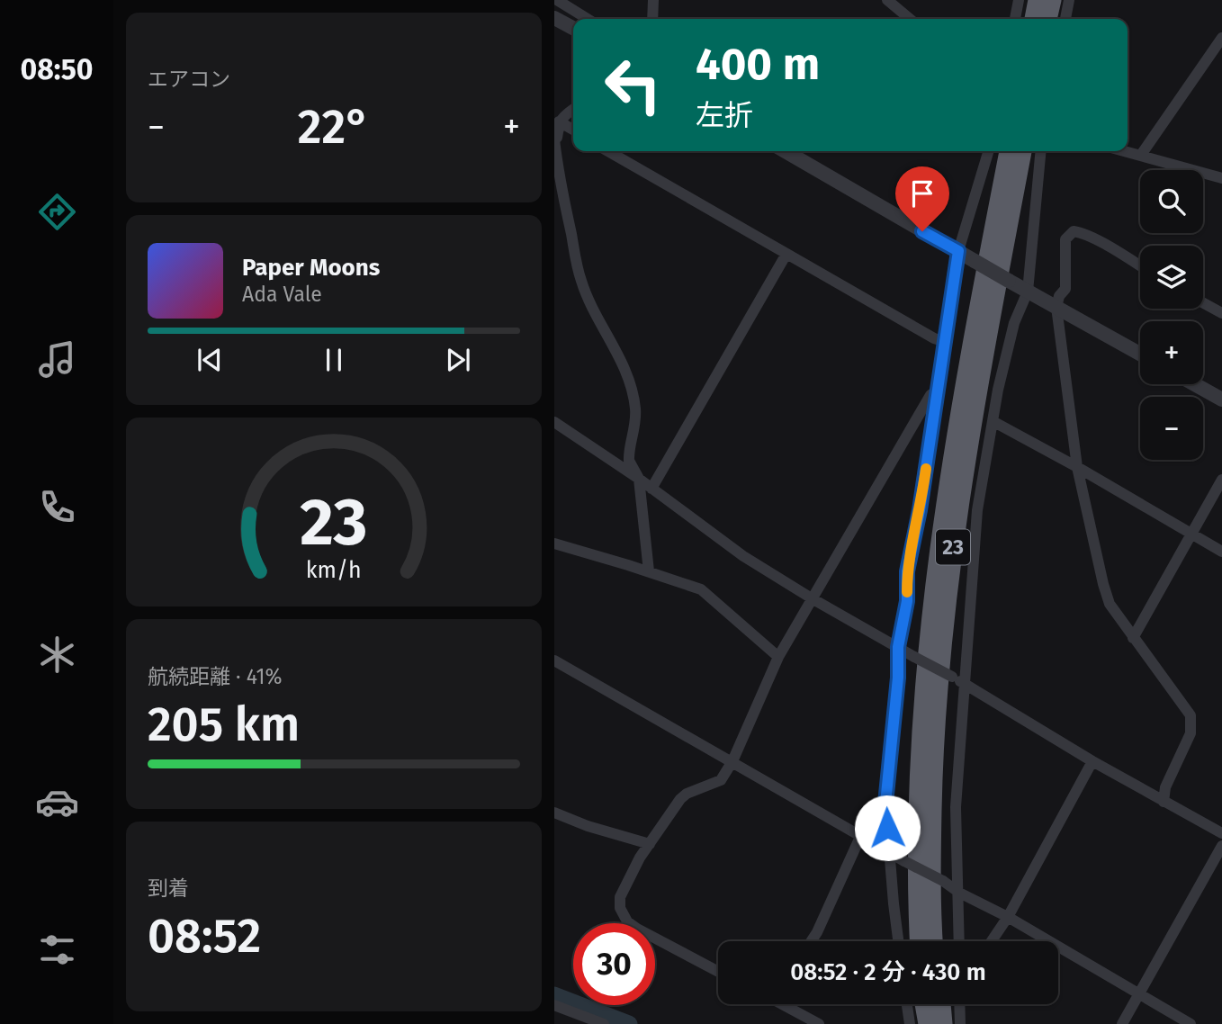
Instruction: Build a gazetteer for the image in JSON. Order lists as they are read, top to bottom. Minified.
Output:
{"streets":{"highway":["23"]},"page":{"tabs":"08:50","tile":["エアコン",["航続距離 · 41%","205 km"],["到着","08:52"]],"turn":["400 m","左折"],"heat":["−","22°","+"],"map_buttons":["+","−"],"song":["Paper Moons","Ada Vale"],"limit":"30","trip":"08:52 · 2 分 · 430 m","gauge":["23","km/h"]}}
